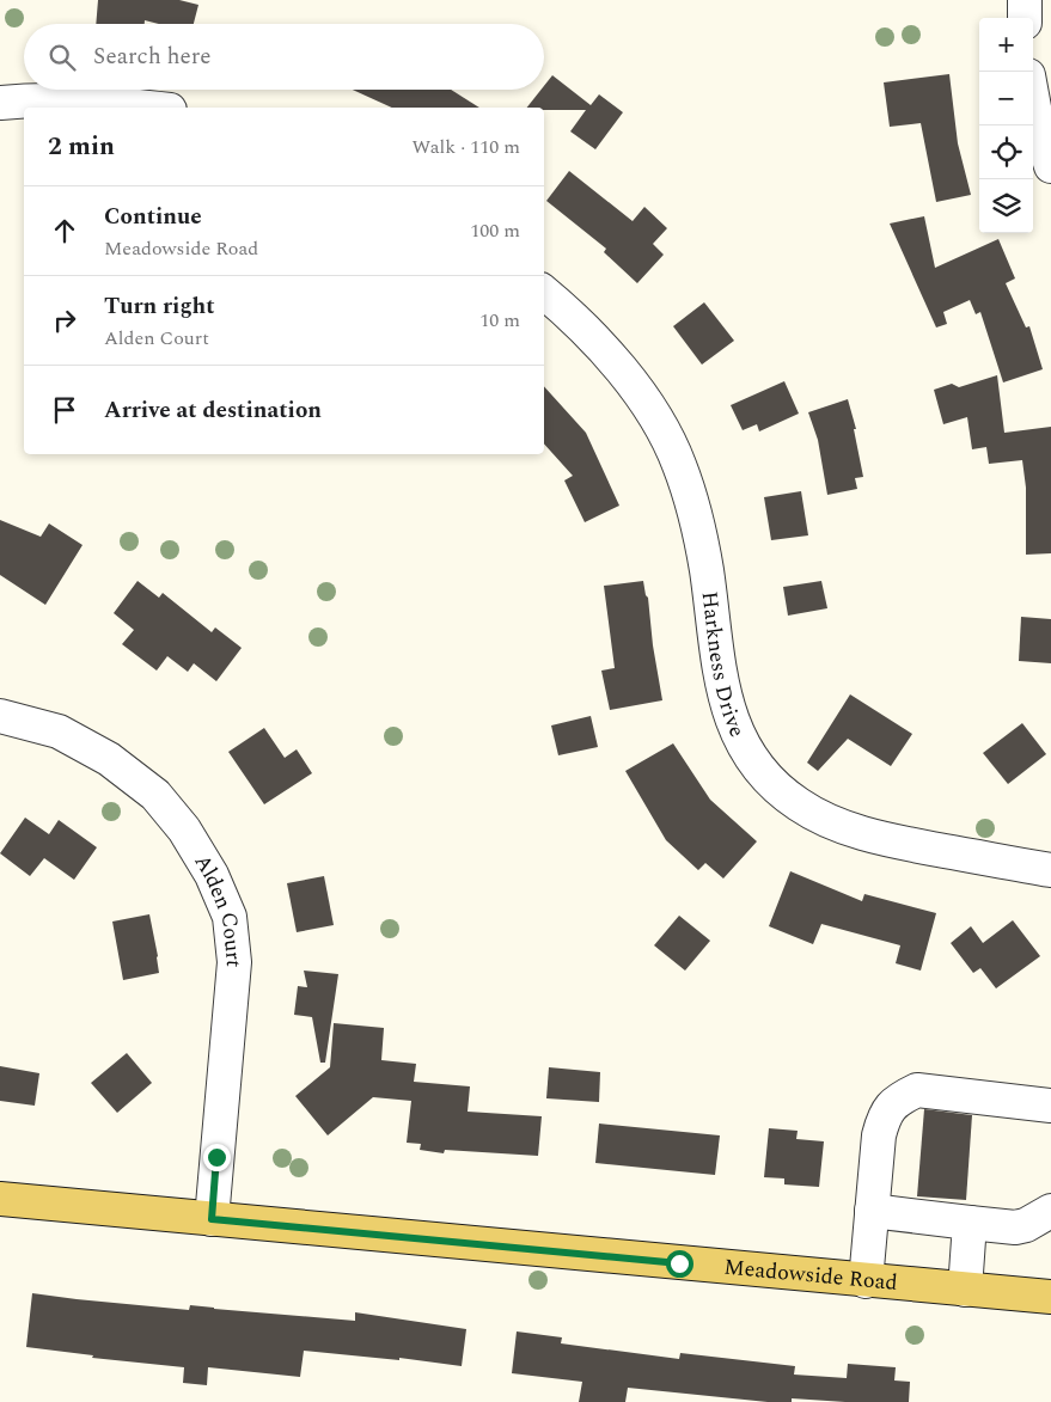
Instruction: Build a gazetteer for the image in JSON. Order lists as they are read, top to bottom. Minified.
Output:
{"streets":{"main road":["Meadowside Road"],"street":["Harkness Drive","Alden Court"]},"crossings":[["Alden Court","Meadowside Road"]],"page":{"map_buttons":["+","−"],"search":"Search here","heading":["2 min","Walk · 110 m"],"list":[["Continue","Meadowside Road","100 m"],["Turn right","Alden Court","10 m"],"Arrive at destination"]}}
